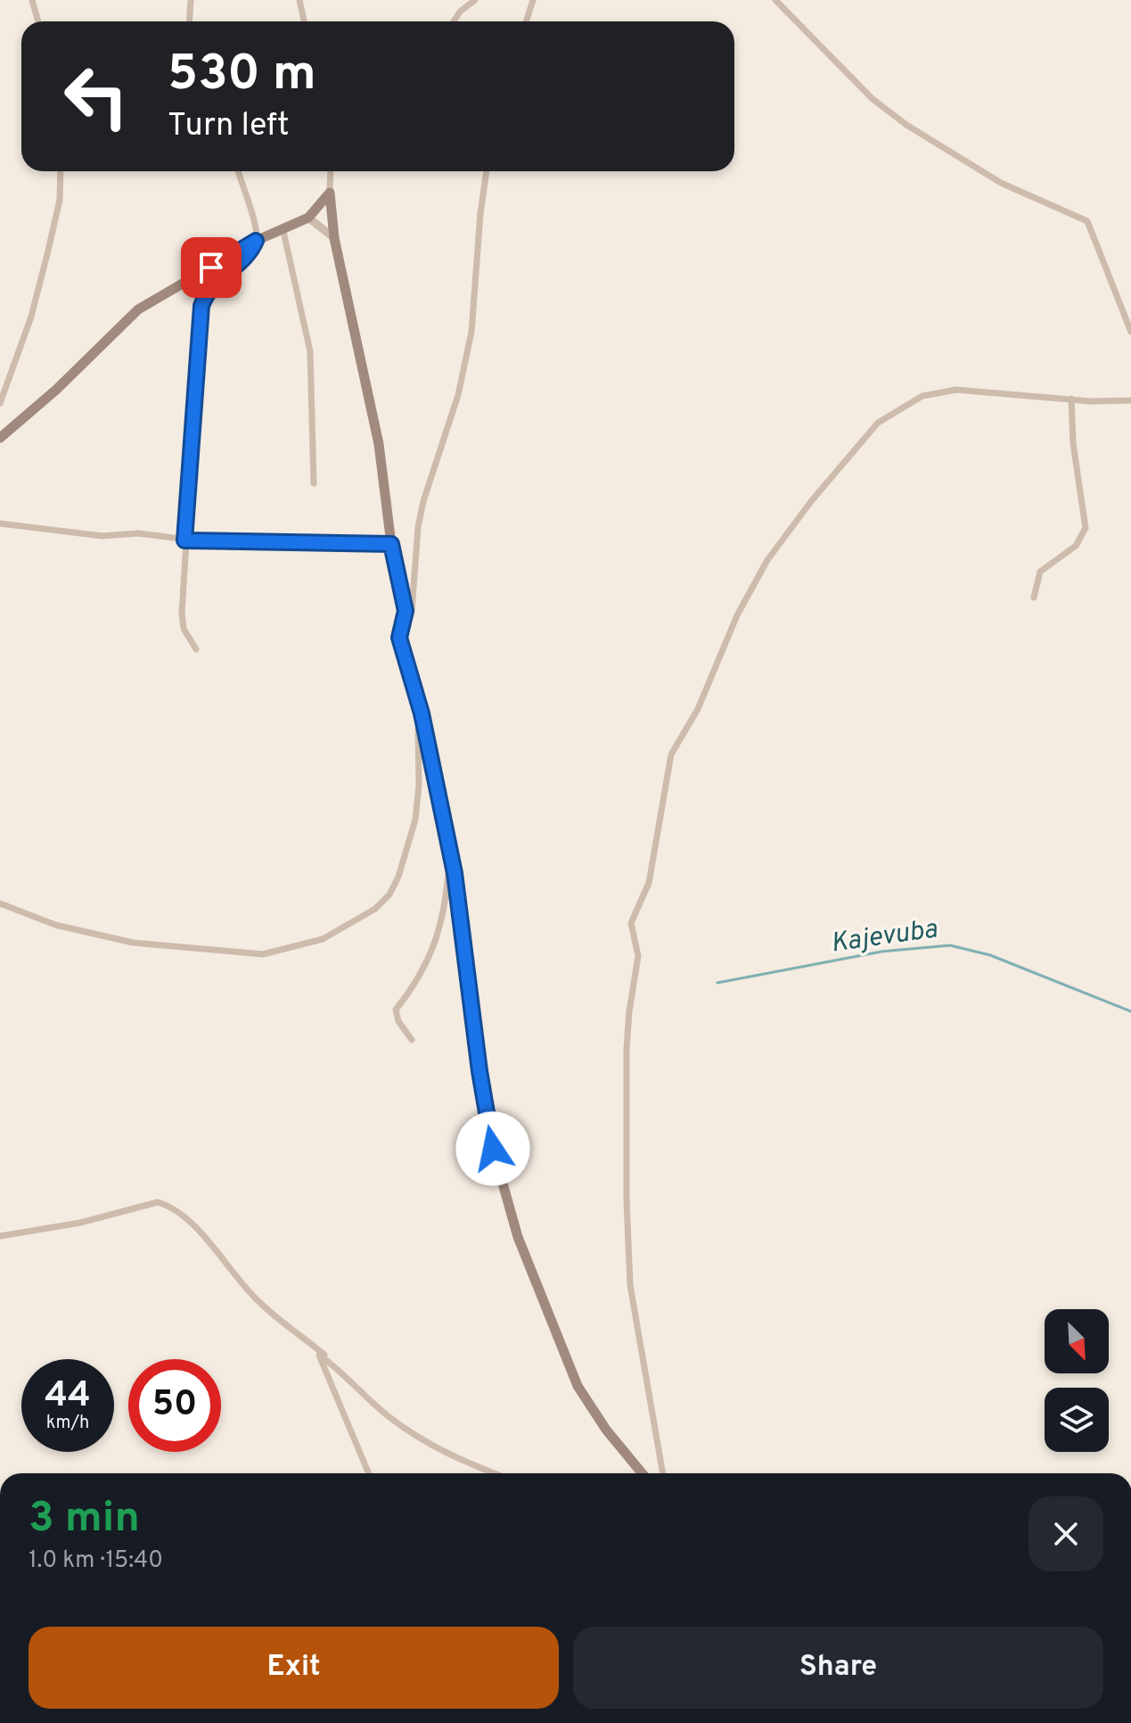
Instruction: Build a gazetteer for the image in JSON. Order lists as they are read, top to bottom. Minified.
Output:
{"water":["Kajevuba"],"north":"bottom right","page":{"turn":["530 m","Turn left"],"speed":"44 km/h","limit":"50","heading":["3 min","1.0 km · 15:40"],"buttons":["Exit","Share"]}}
